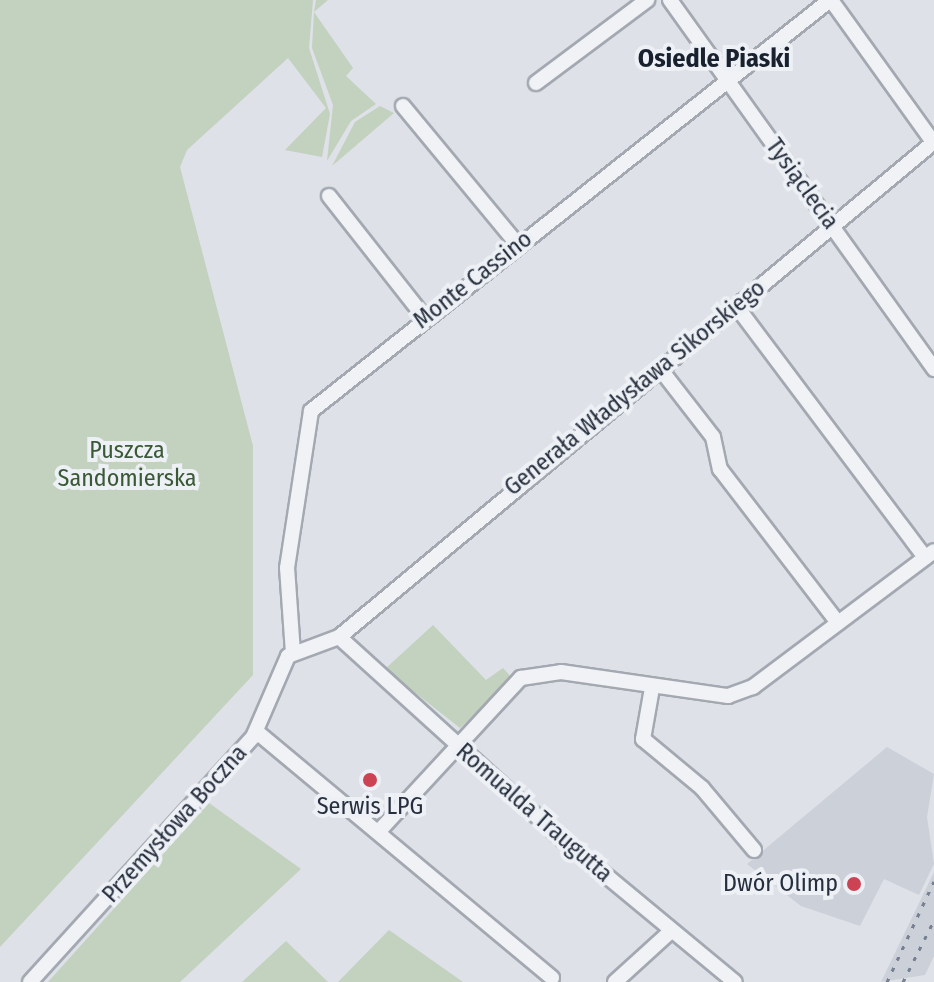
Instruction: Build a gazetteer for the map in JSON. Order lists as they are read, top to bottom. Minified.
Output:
{"streets":{"street":["Tysiąclecia","Monte Cassino","Generała Władysława Sikorskiego","Romualda Traugutta","Przemysłowa Boczna"]},"crossings":[["Tysiąclecia","Monte Cassino"],["Tysiąclecia","Generała Władysława Sikorskiego"],["Monte Cassino","Przemysłowa Boczna"],["Generała Władysława Sikorskiego","Romualda Traugutta"]],"districts":["Osiedle Piaski"],"parks":["Puszcza Sandomierska"],"places":["Serwis LPG","Dwór Olimp"]}
